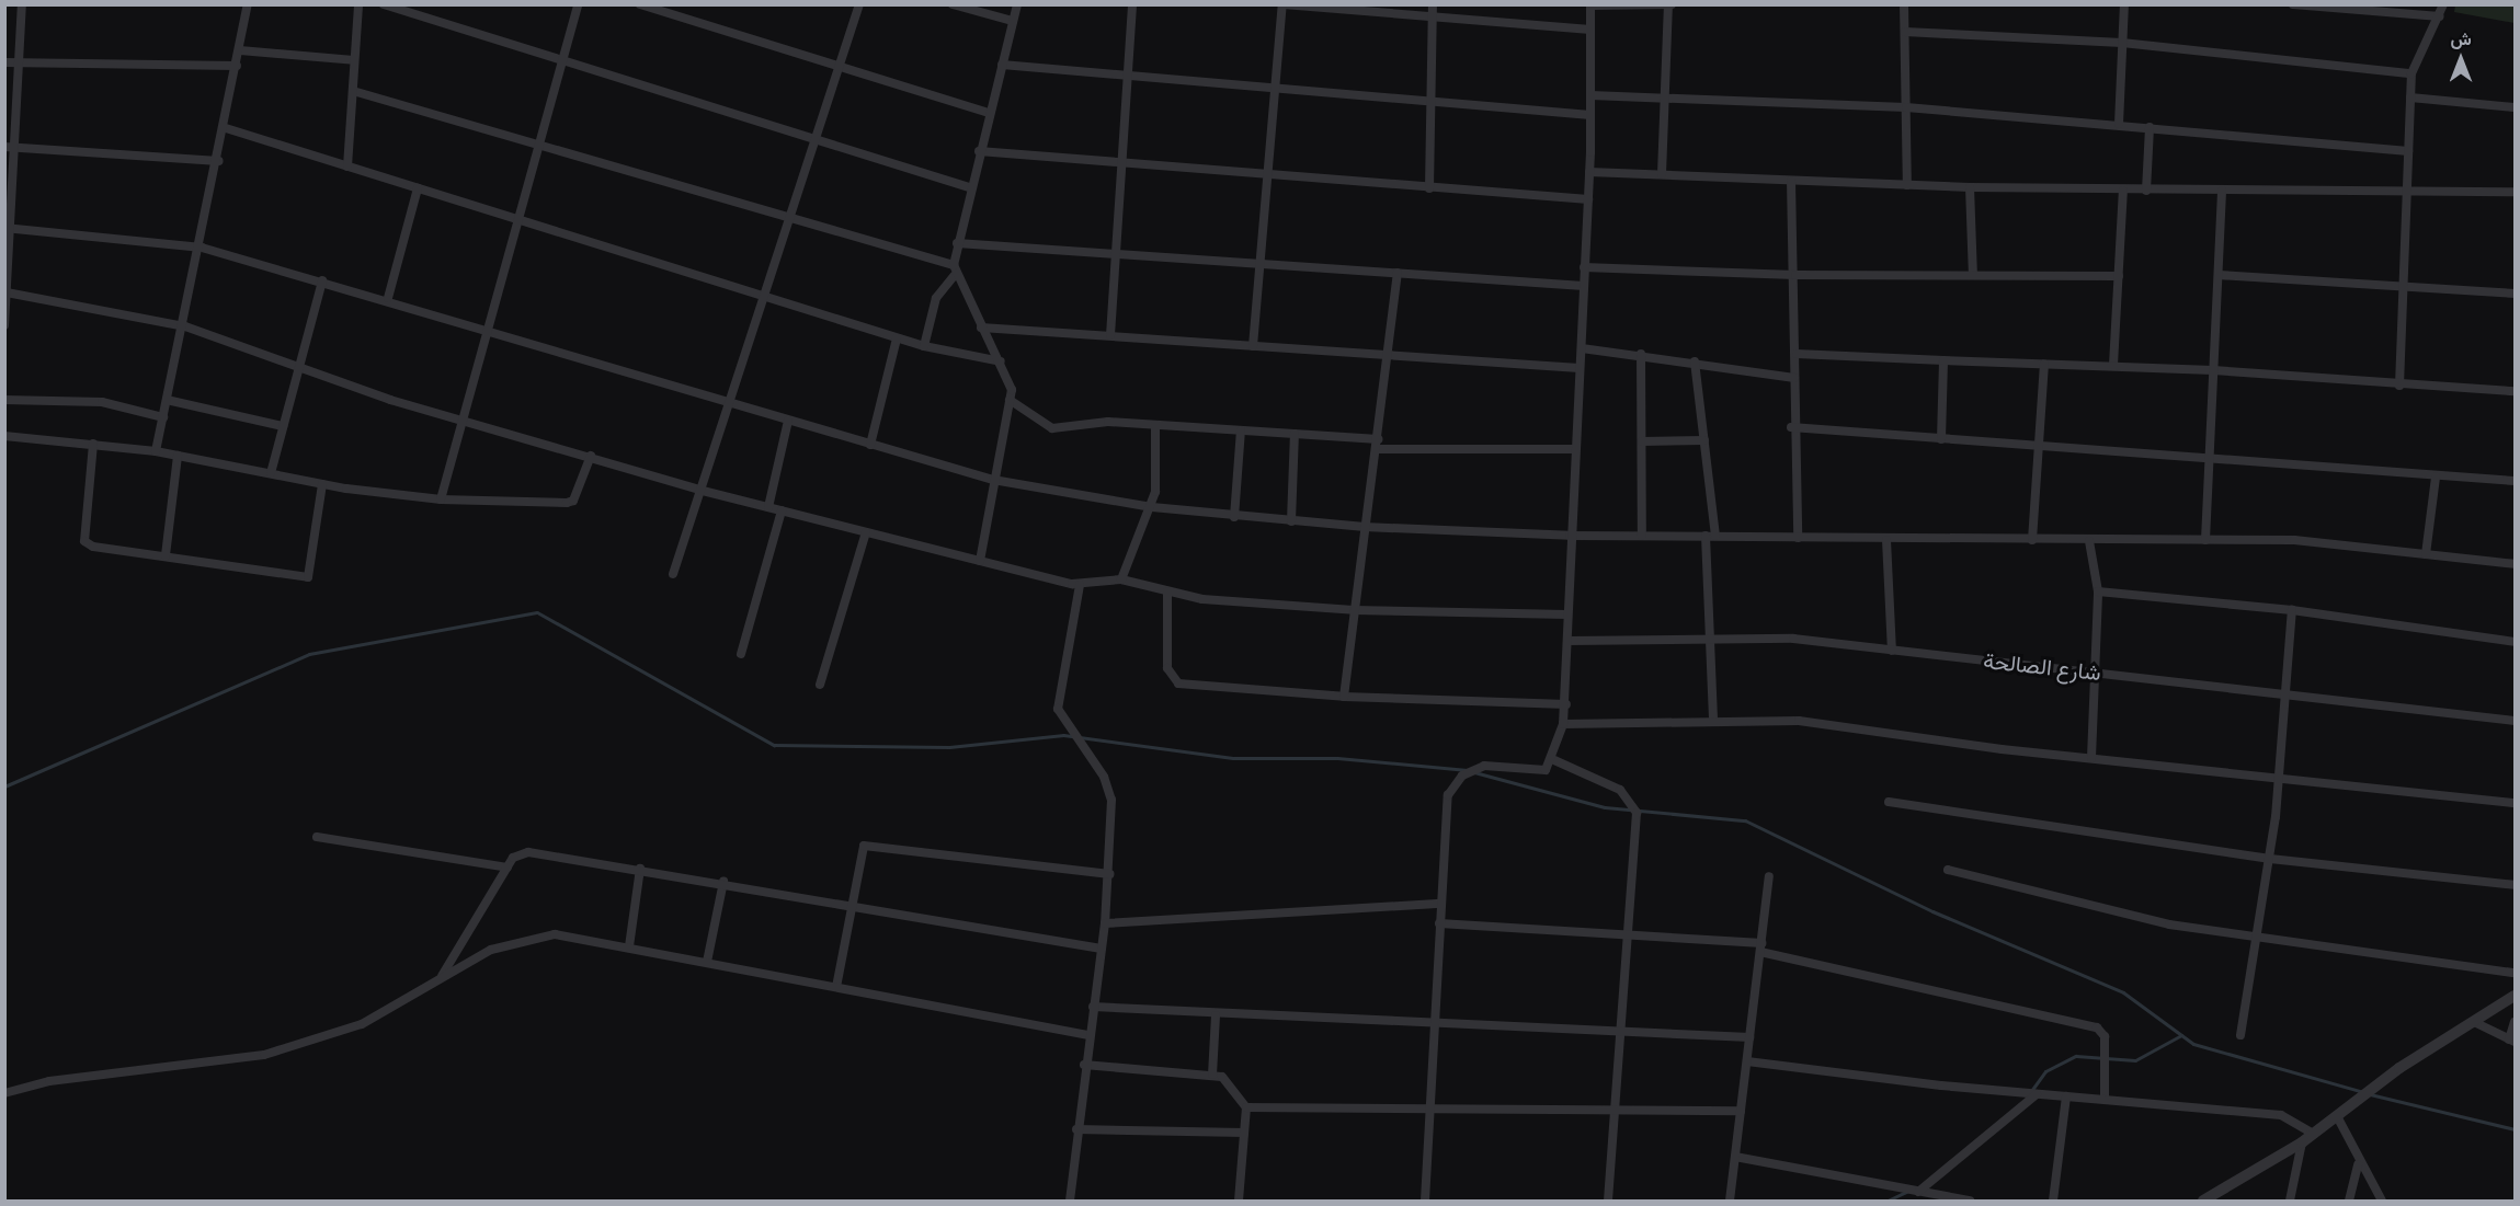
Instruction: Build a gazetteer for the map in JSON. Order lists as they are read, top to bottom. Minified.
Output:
{"streets":{"street":["شارع الصالحة"]},"north":"top"}
